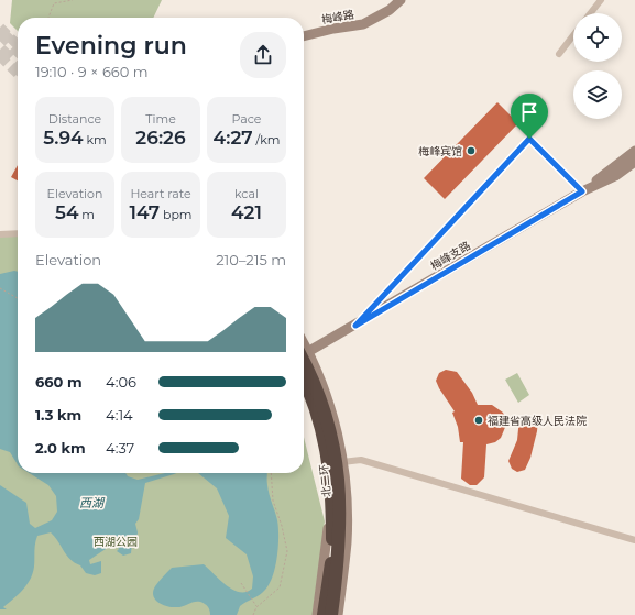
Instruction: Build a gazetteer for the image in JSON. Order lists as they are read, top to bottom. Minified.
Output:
{"streets":{"highway":["北二环"],"main road":["梅峰路","梅峰支路"]},"water":["西湖"],"parks":["西湖公园"],"places":["梅峰宾馆","福建省高级人民法院"],"page":{"heading":["Evening run","19:10 · 9 × 660 m"],"stats":[["Distance","5.94 km"],["Time","26:26"],["Pace","4:27 /km"],["Elevation","54 m"],["Heart rate","147 bpm"],["kcal","421"]],"chart":["Elevation","210–215 m"],"list":[{"name":"660 m","note":"4:06"},{"name":"1.3 km","note":"4:14"},{"name":"2.0 km","note":"4:37"}]}}
